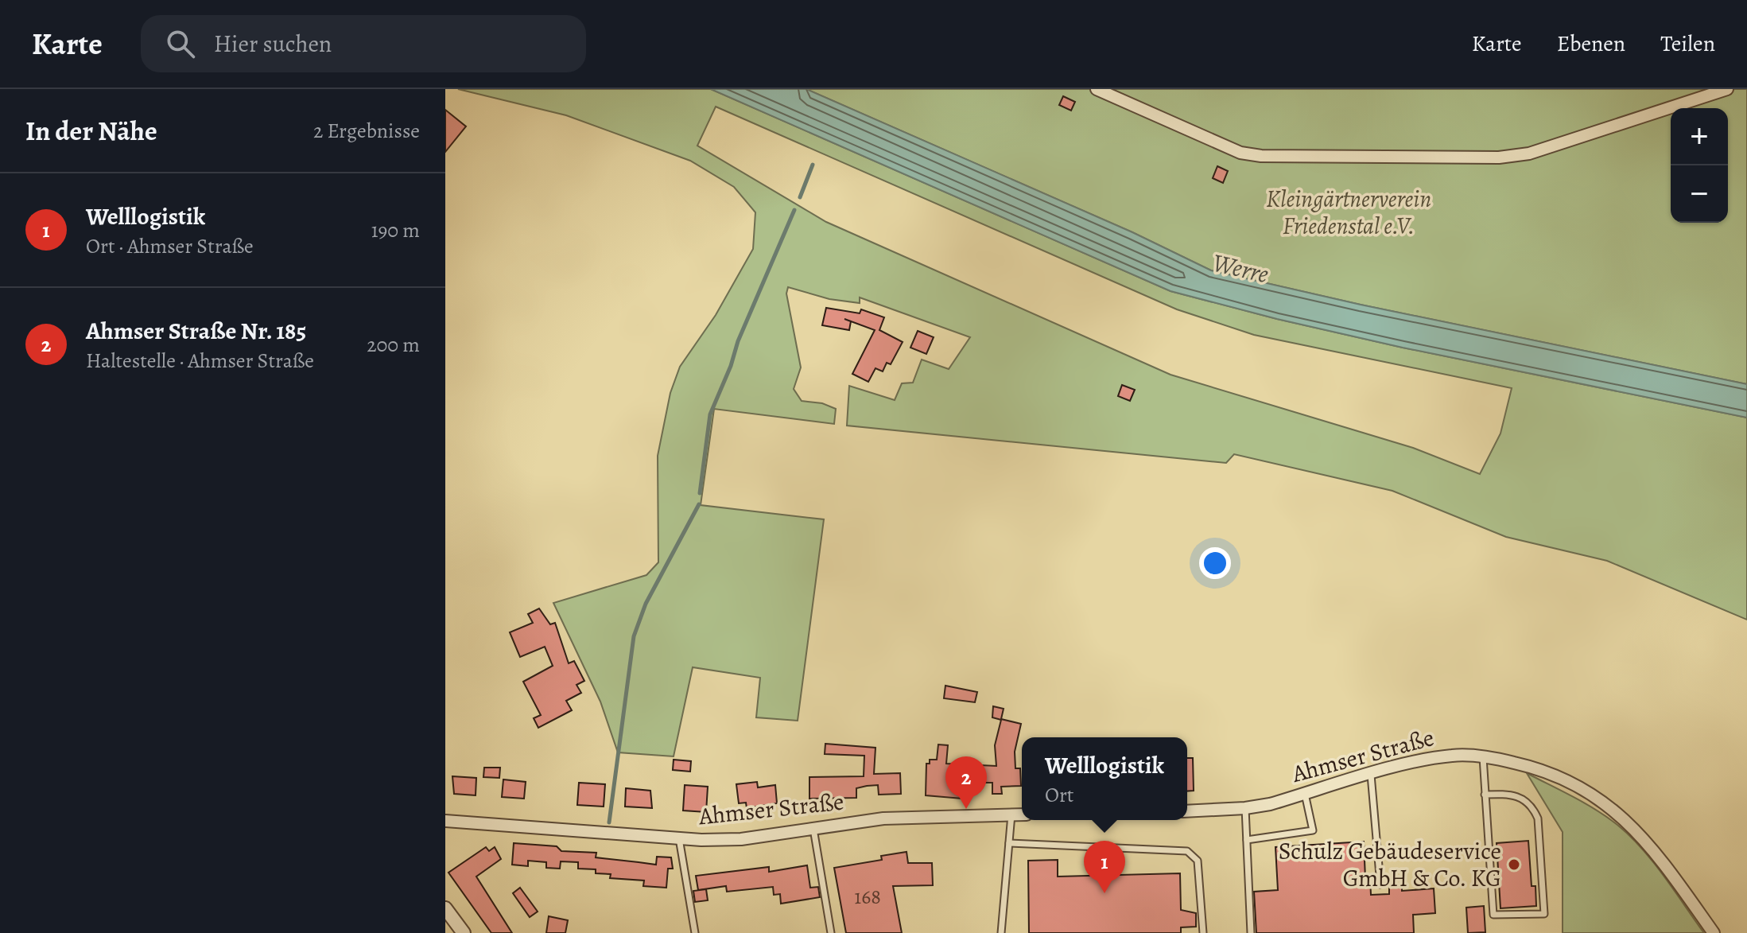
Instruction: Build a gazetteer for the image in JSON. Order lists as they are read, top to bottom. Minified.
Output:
{"streets":{"street":["Ahmser Straße"]},"water":["Werre"],"parks":["Kleingärtnerverein Friedenstal e.V."],"places":["Schulz Gebäudeservice GmbH & Co. KG"],"house_numbers":["168"],"page":{"header":"Karte","search":"Hier suchen","nav":["Karte","Ebenen","Teilen"],"heading":["In der Nähe","2 Ergebnisse"],"map_buttons":["+","−"],"list":[{"mark":"1","name":"Welllogistik","note":"Ort · Ahmser Straße","value":"190 m"},{"mark":"2","name":"Ahmser Straße Nr. 185","note":"Haltestelle · Ahmser Straße","value":"200 m"}],"popup":["Welllogistik","Ort"],"pins":["2","1"]}}
